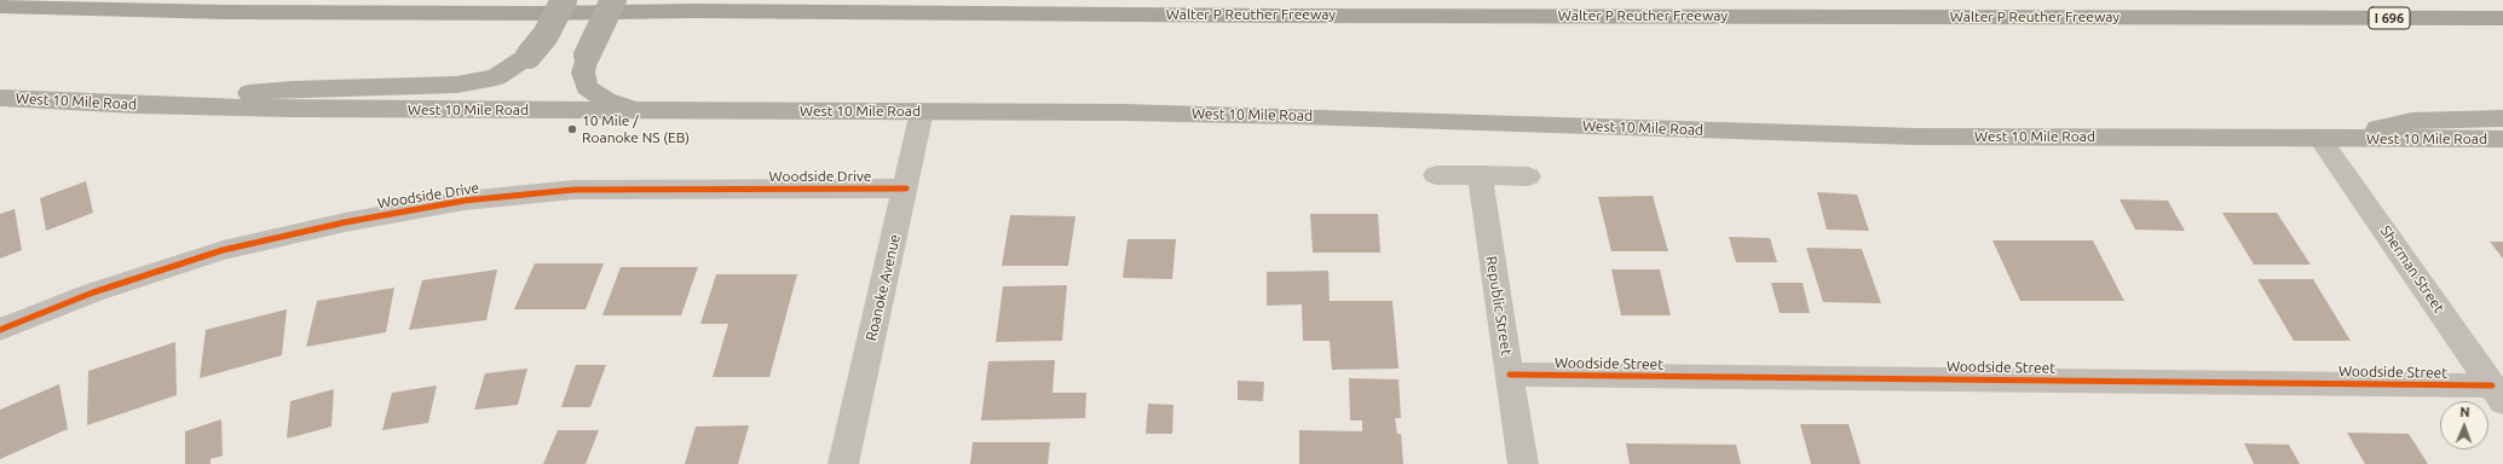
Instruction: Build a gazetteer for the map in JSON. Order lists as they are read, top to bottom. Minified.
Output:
{"streets":{"highway":["Walter P Reuther Freeway","I 696"],"main road":["West 10 Mile Road"],"street":["Woodside Drive","Sherman Street","Roanoke Avenue","Republic Street","Woodside Street"]},"crossings":[["West 10 Mile Road","Sherman Street"],["West 10 Mile Road","Roanoke Avenue"],["Woodside Drive","Roanoke Avenue"],["Sherman Street","Woodside Street"],["Republic Street","Woodside Street"]],"places":["10 Mile / Roanoke NS (EB)"],"north":"top"}
